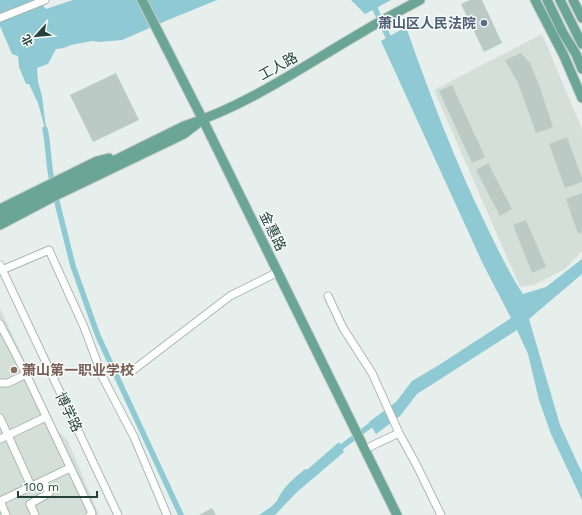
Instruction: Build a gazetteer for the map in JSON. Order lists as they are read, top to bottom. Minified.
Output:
{"streets":{"main road":["工人路","金惠路"],"street":["博学路"]},"crossings":[["工人路","金惠路"]],"places":["萧山区人民法院","萧山第一职业学校"],"scale_bar":"100 m","north":"bottom left"}
